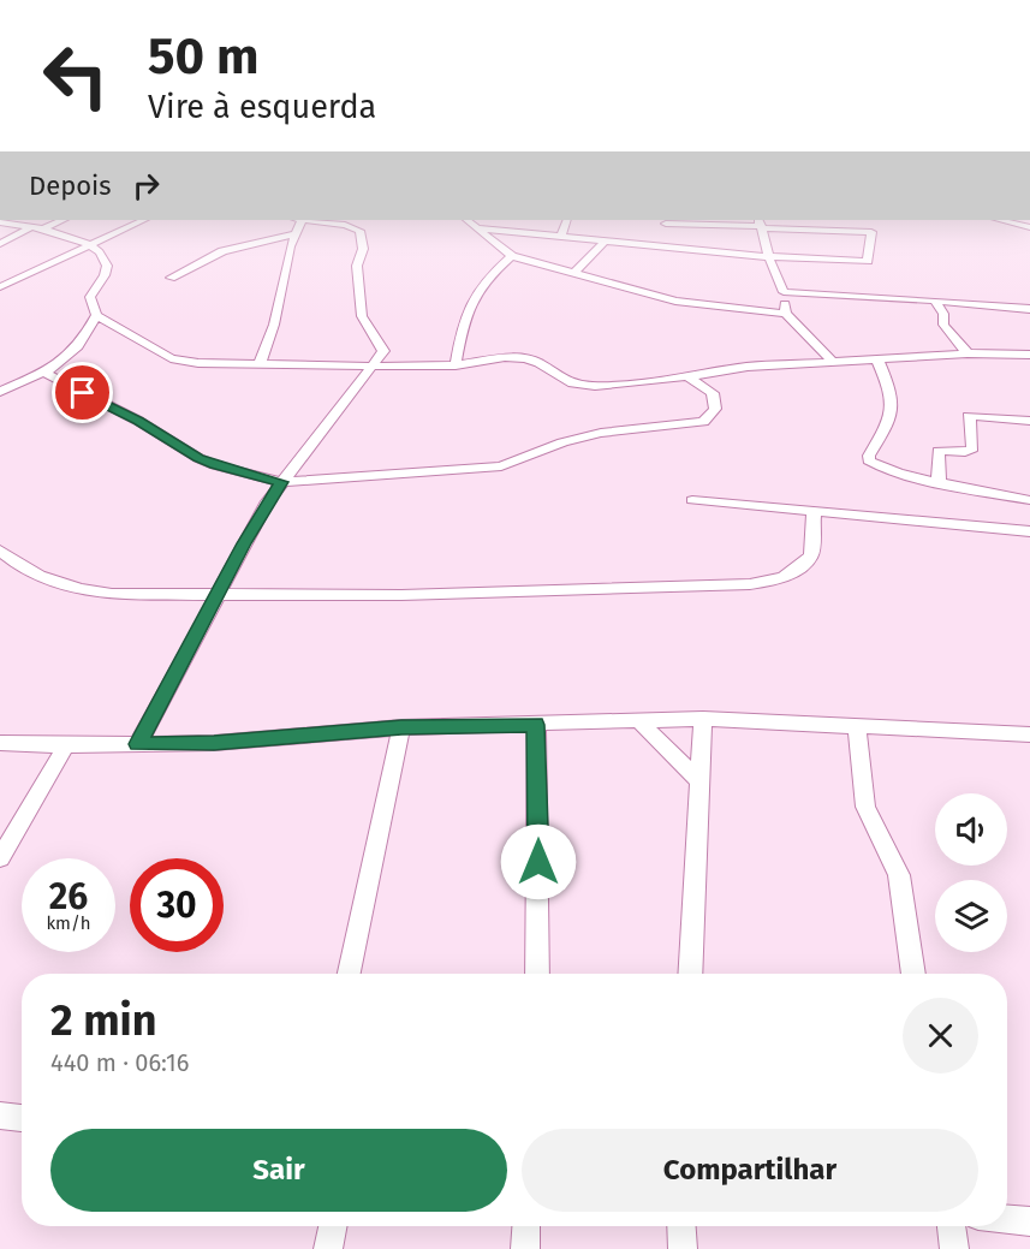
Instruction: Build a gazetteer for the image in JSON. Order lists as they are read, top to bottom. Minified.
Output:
{"page":{"turn":["50 m","Vire à esquerda"],"then":"Depois","speed":"26 km/h","limit":"30","heading":["2 min","440 m · 06:16"],"buttons":["Sair","Compartilhar"]}}
